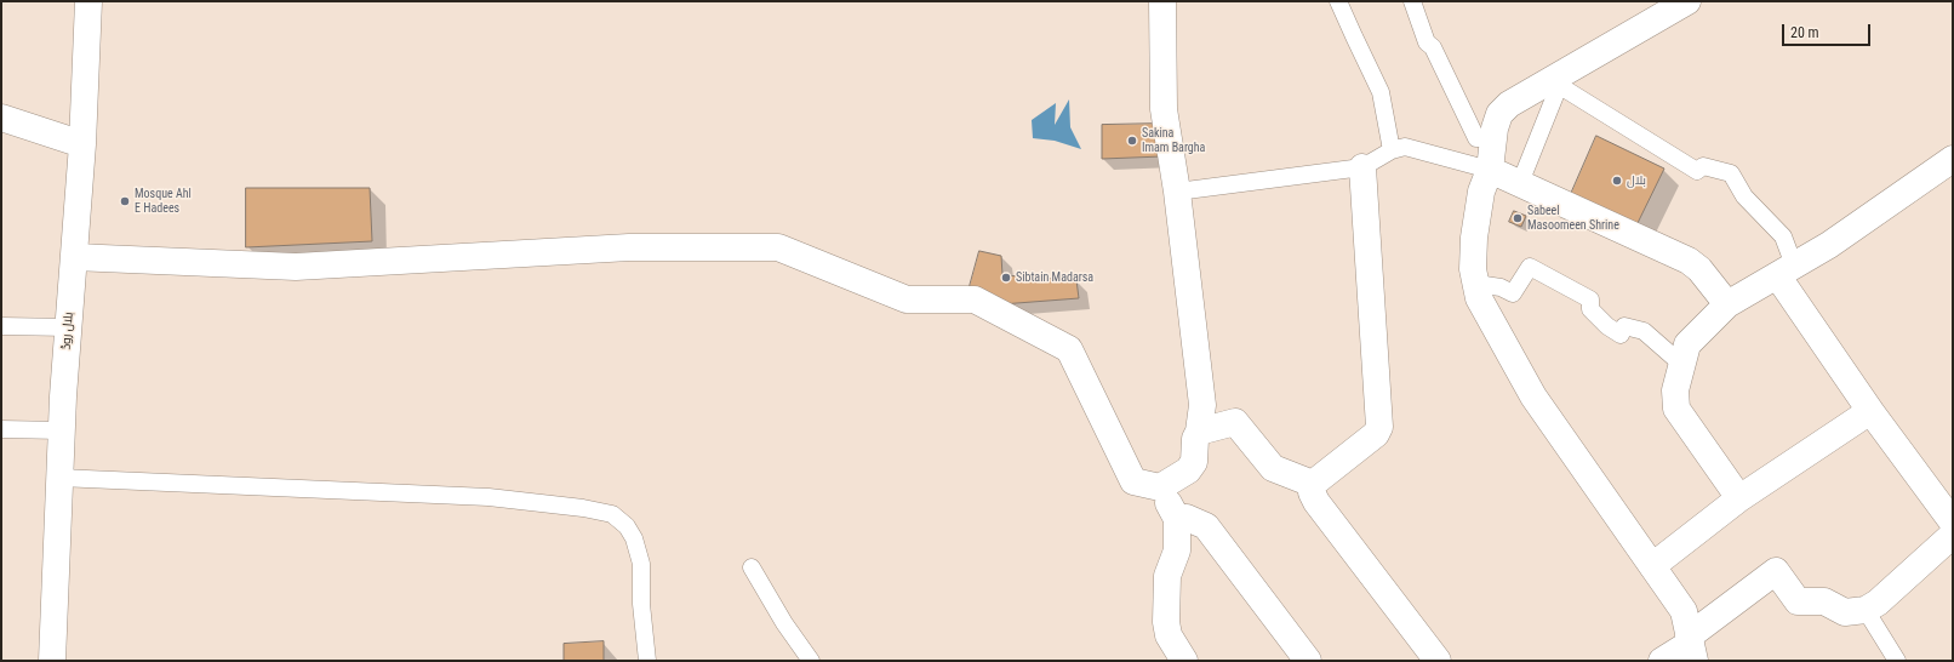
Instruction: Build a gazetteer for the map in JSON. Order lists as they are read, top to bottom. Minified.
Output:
{"streets":{"street":["بلال روڈ"]},"places":["Sakina Imam Bargha","بلال","Mosque Ahl E Hadees","Sabeel Masoomeen Shrine","Sibtain Madarsa"],"scale_bar":"20 m"}
